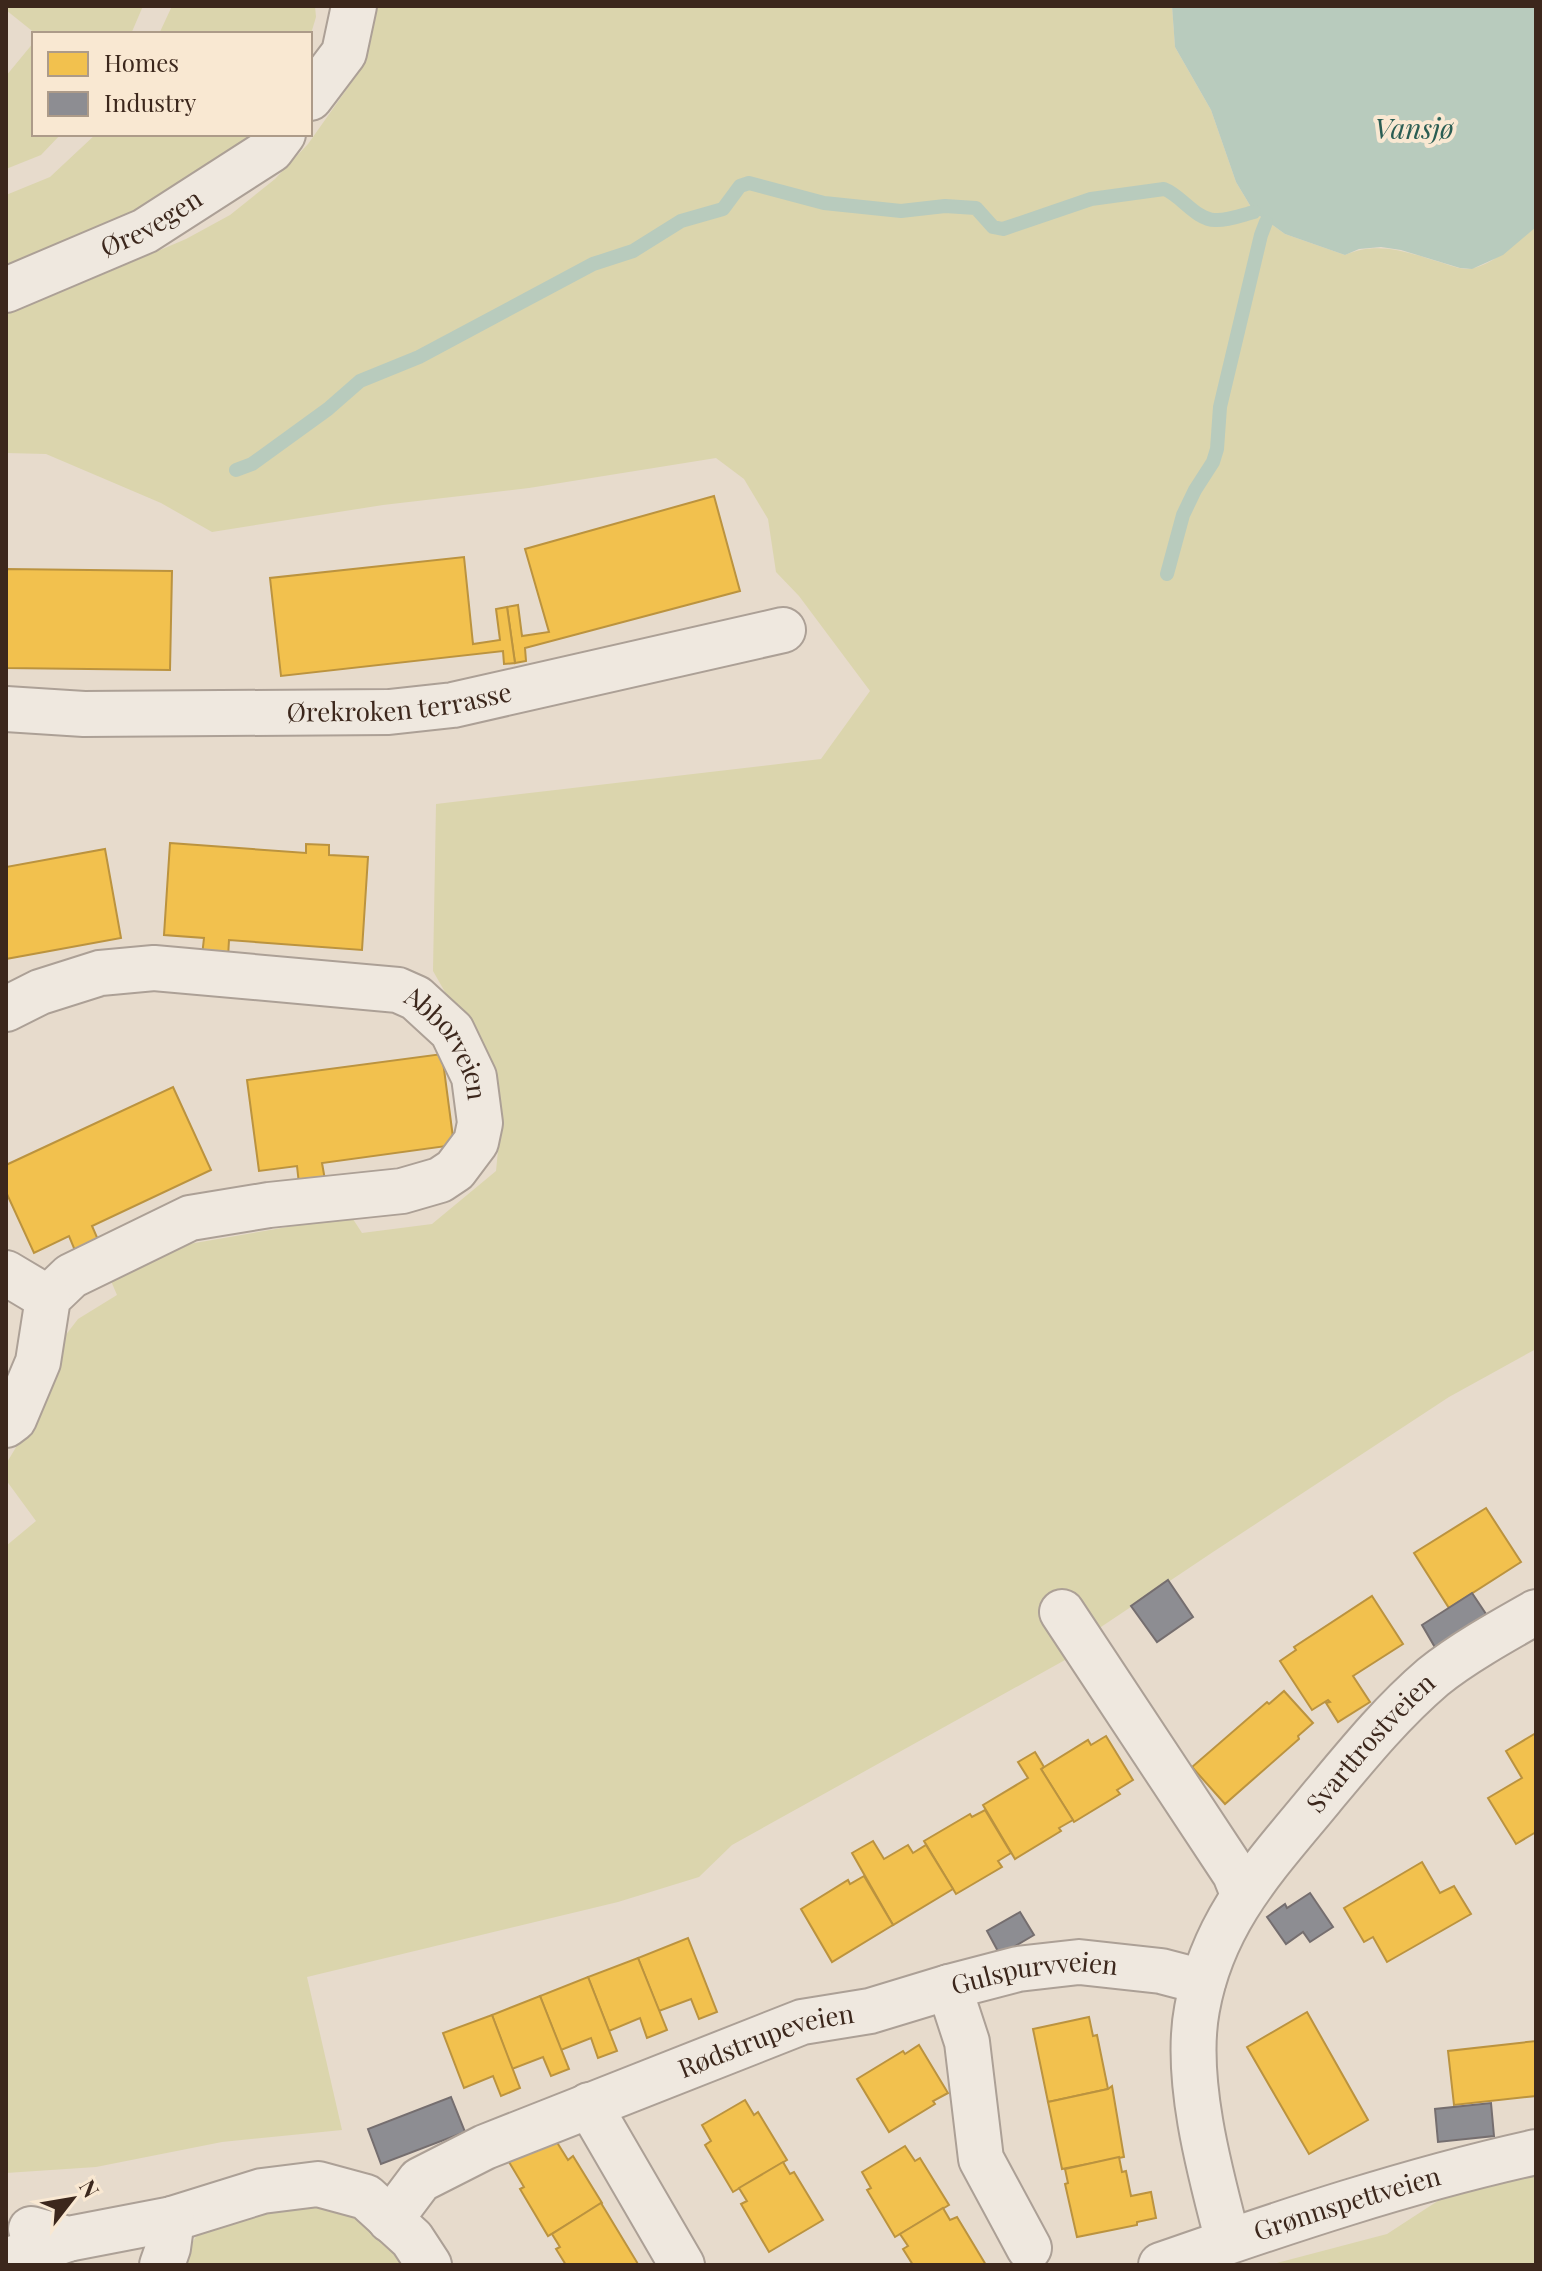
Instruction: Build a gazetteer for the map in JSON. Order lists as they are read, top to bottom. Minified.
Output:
{"streets":{"street":["Ørevegen","Ørekroken terrasse","Abborveien","Svarttrostveien","Gulspurvveien","Rødstrupeveien","Grønnspettveien"]},"crossings":[["Svarttrostveien","Gulspurvveien"],["Svarttrostveien","Grønnspettveien"],["Gulspurvveien","Rødstrupeveien"]],"water":["Vansjø"],"legend":["Homes","Industry"],"north":"top right"}
